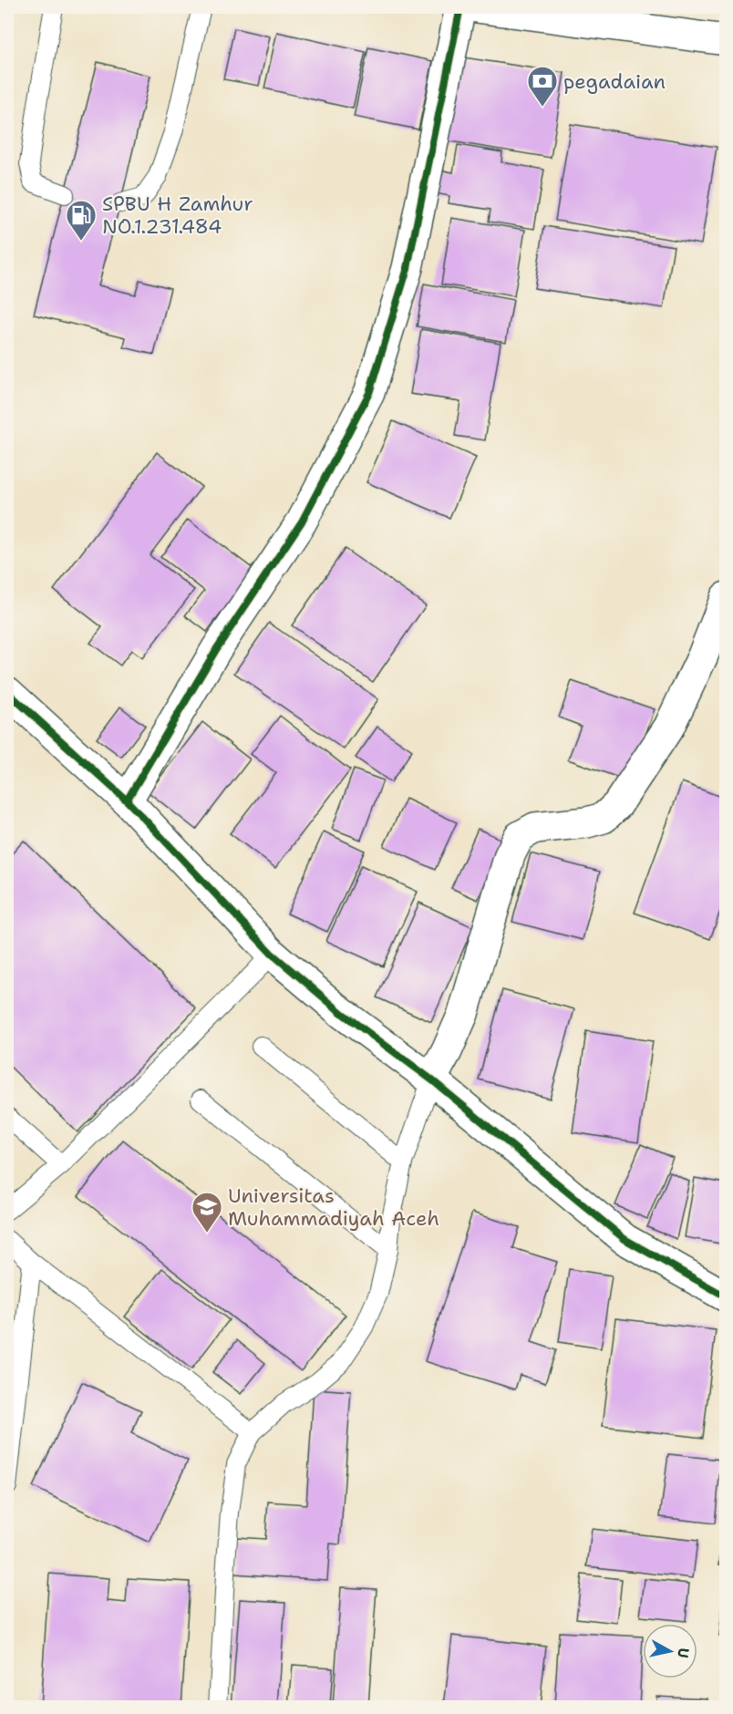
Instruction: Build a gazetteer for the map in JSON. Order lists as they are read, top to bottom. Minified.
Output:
{"places":{"bank":["pegadaian"],"fuel station":["SPBU H Zamhur NO.1.231.484"],"school or university":["Universitas Muhammadiyah Aceh"]},"north":"right"}
